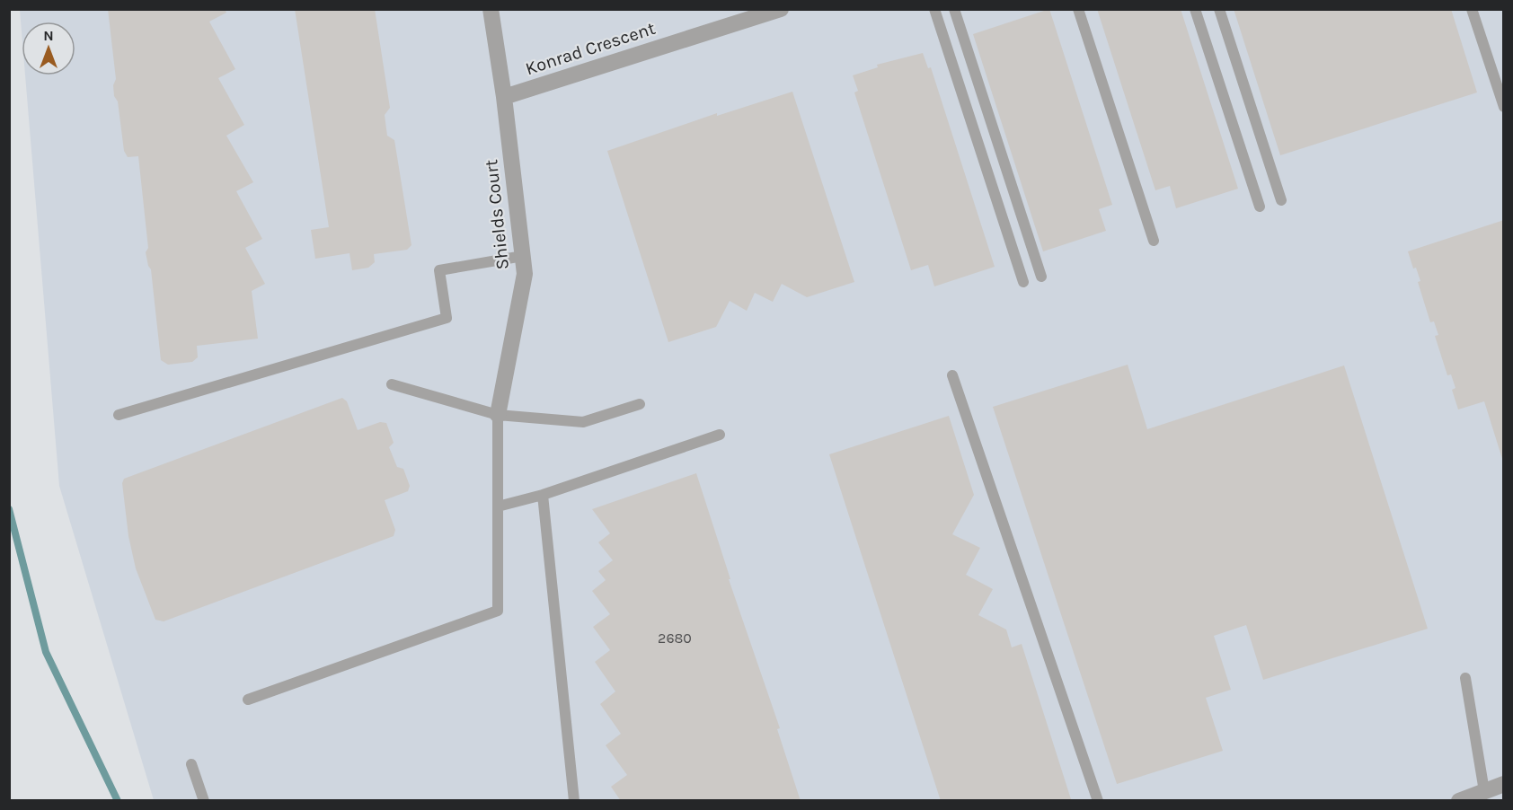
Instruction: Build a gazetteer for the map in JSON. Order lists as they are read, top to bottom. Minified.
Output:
{"streets":{"street":["Konrad Crescent","Shields Court"]},"crossings":[["Konrad Crescent","Shields Court"]],"house_numbers":["2680"],"north":"top"}
